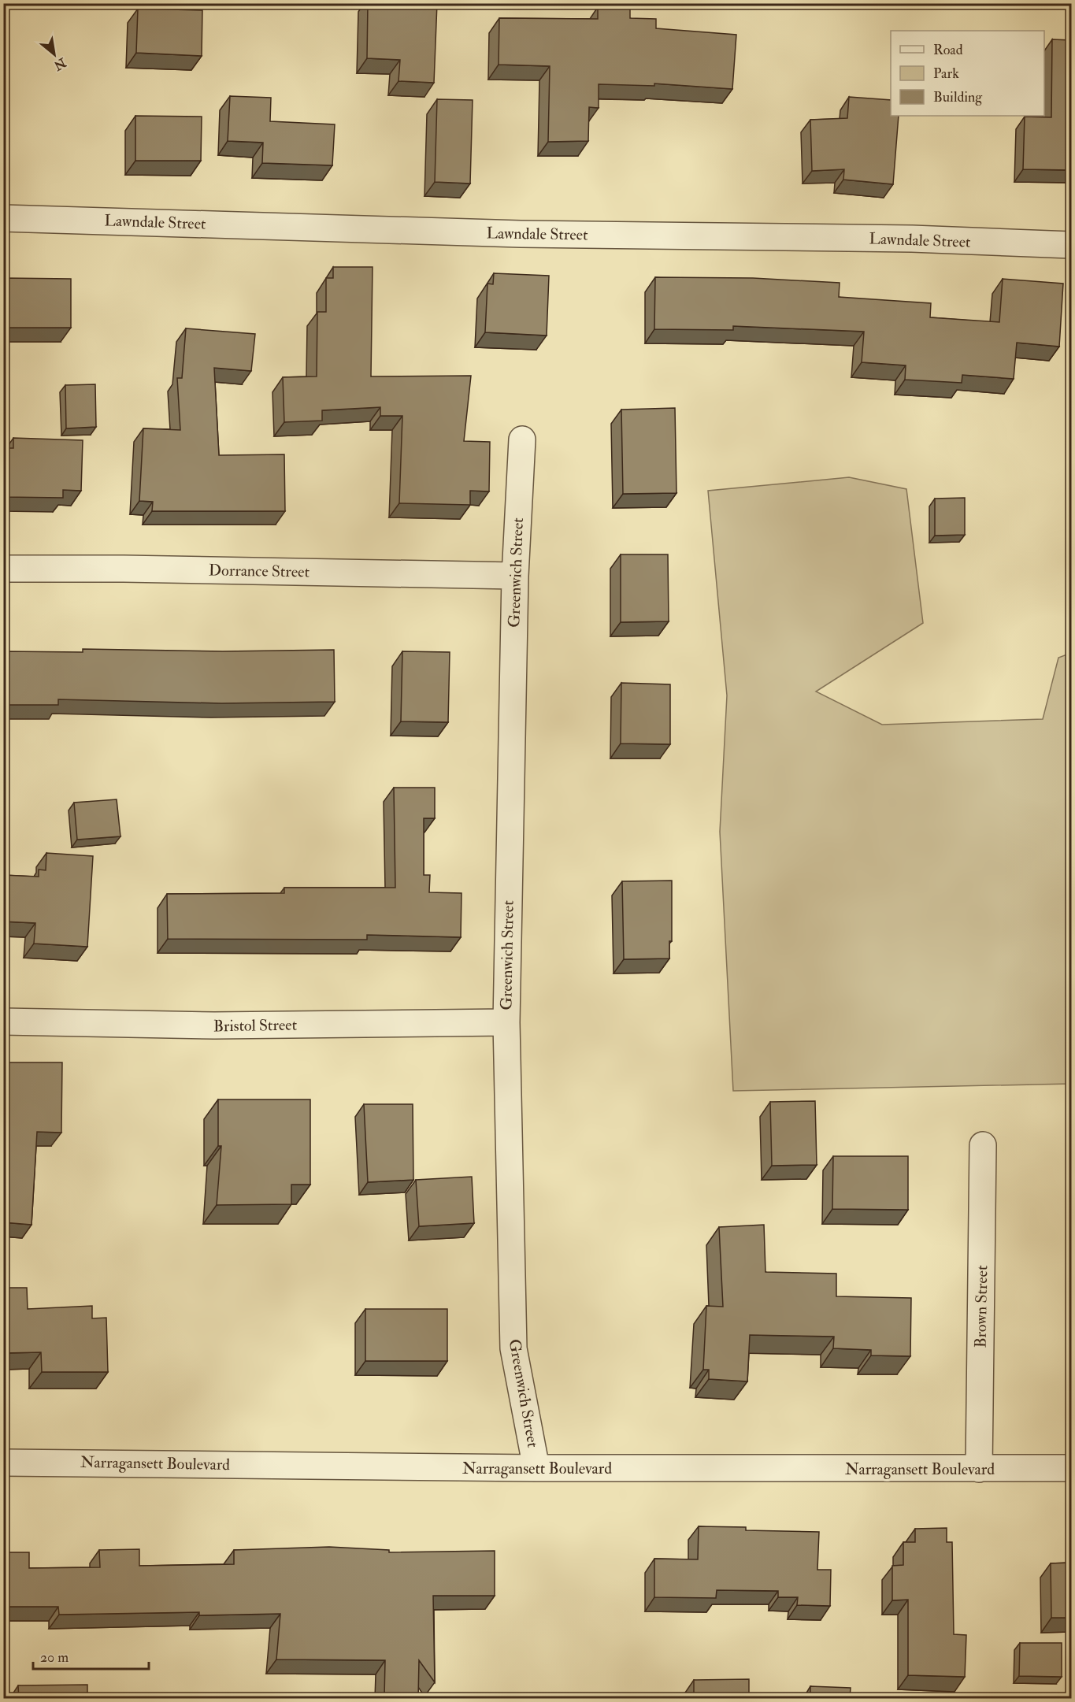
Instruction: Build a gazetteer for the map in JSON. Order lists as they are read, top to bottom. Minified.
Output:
{"streets":{"street":["Lawndale Street","Dorrance Street","Greenwich Street","Bristol Street","Brown Street","Narragansett Boulevard"]},"crossings":[["Dorrance Street","Greenwich Street"],["Greenwich Street","Bristol Street"],["Greenwich Street","Narragansett Boulevard"],["Brown Street","Narragansett Boulevard"]],"legend":["Road","Park","Building"],"scale_bar":"20 m","north":"bottom right"}
